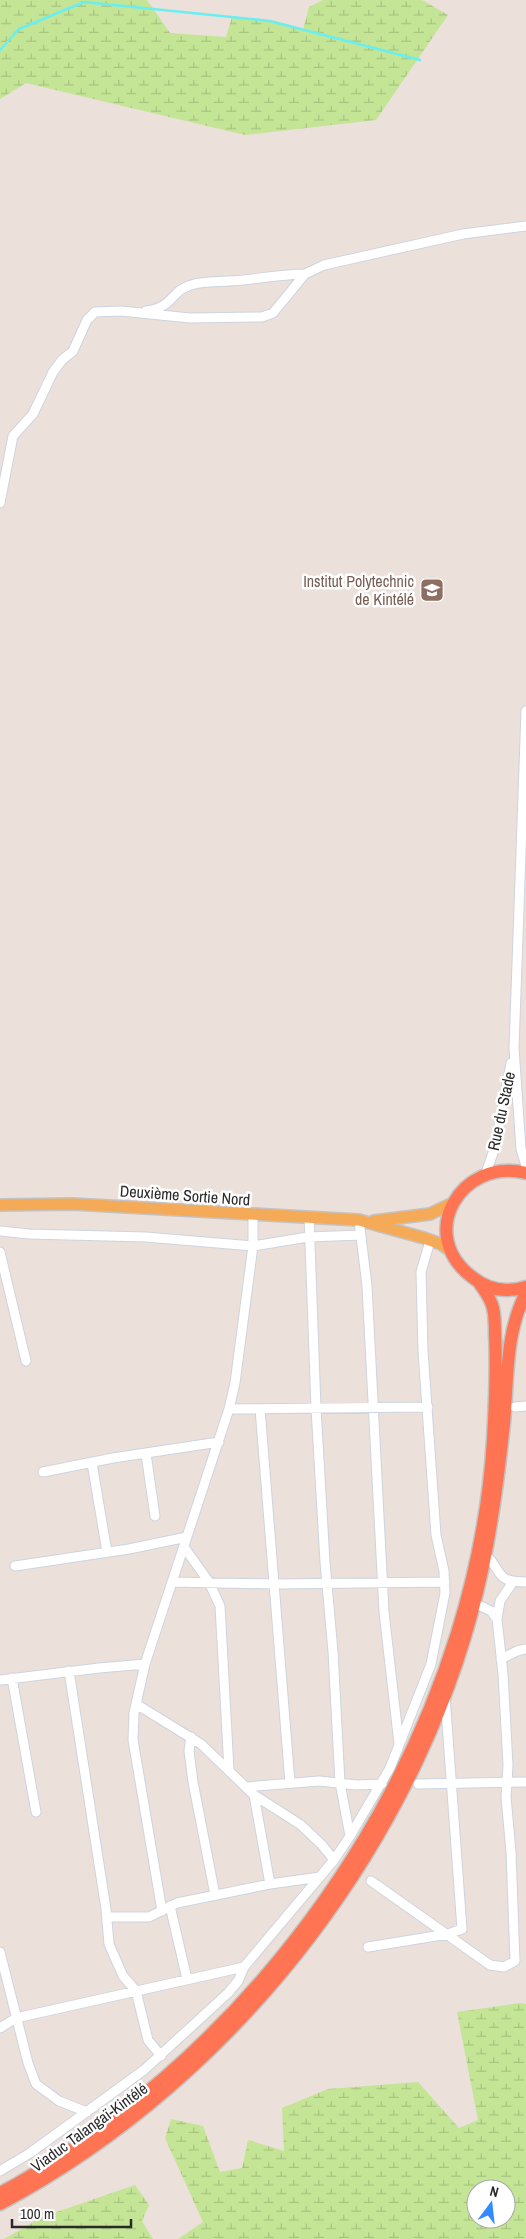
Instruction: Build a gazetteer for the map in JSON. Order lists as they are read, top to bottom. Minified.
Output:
{"streets":{"highway":["Viaduc Talangaï-Kintélé"],"main road":["Deuxième Sortie Nord"],"street":["Rue du Stade"]},"places":{"school or university":["Institut Polytechnic de Kintélé"]},"scale_bar":"100 m","north":"top"}
